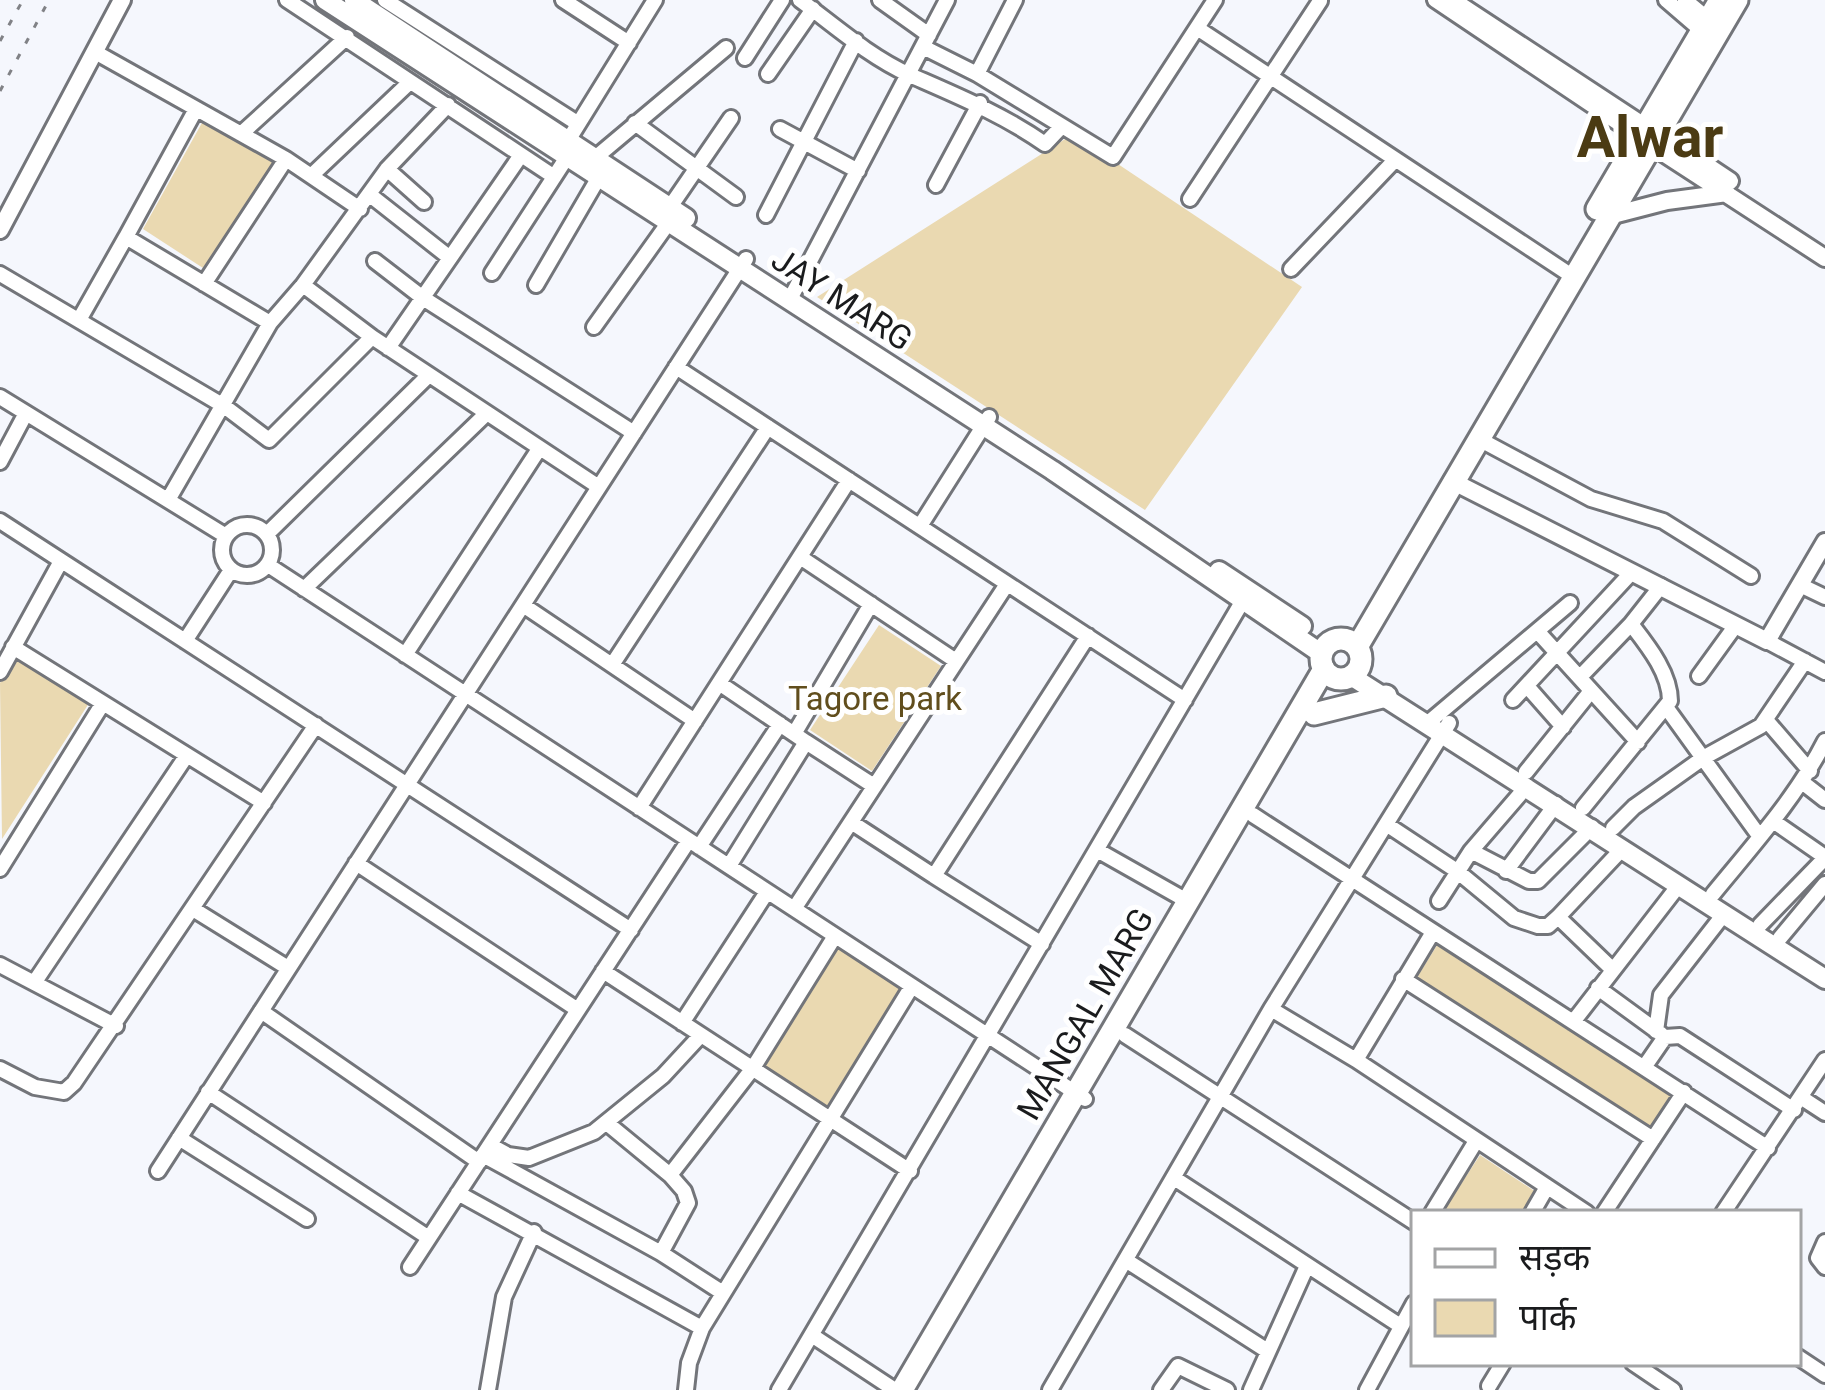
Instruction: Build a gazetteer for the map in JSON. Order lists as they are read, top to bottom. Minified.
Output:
{"streets":{"main road":["JAY MARG","MANGAL MARG"]},"crossings":[["JAY MARG","MANGAL MARG"]],"districts":["Alwar"],"parks":["Tagore park"],"legend":["सड़क","पार्क"]}
